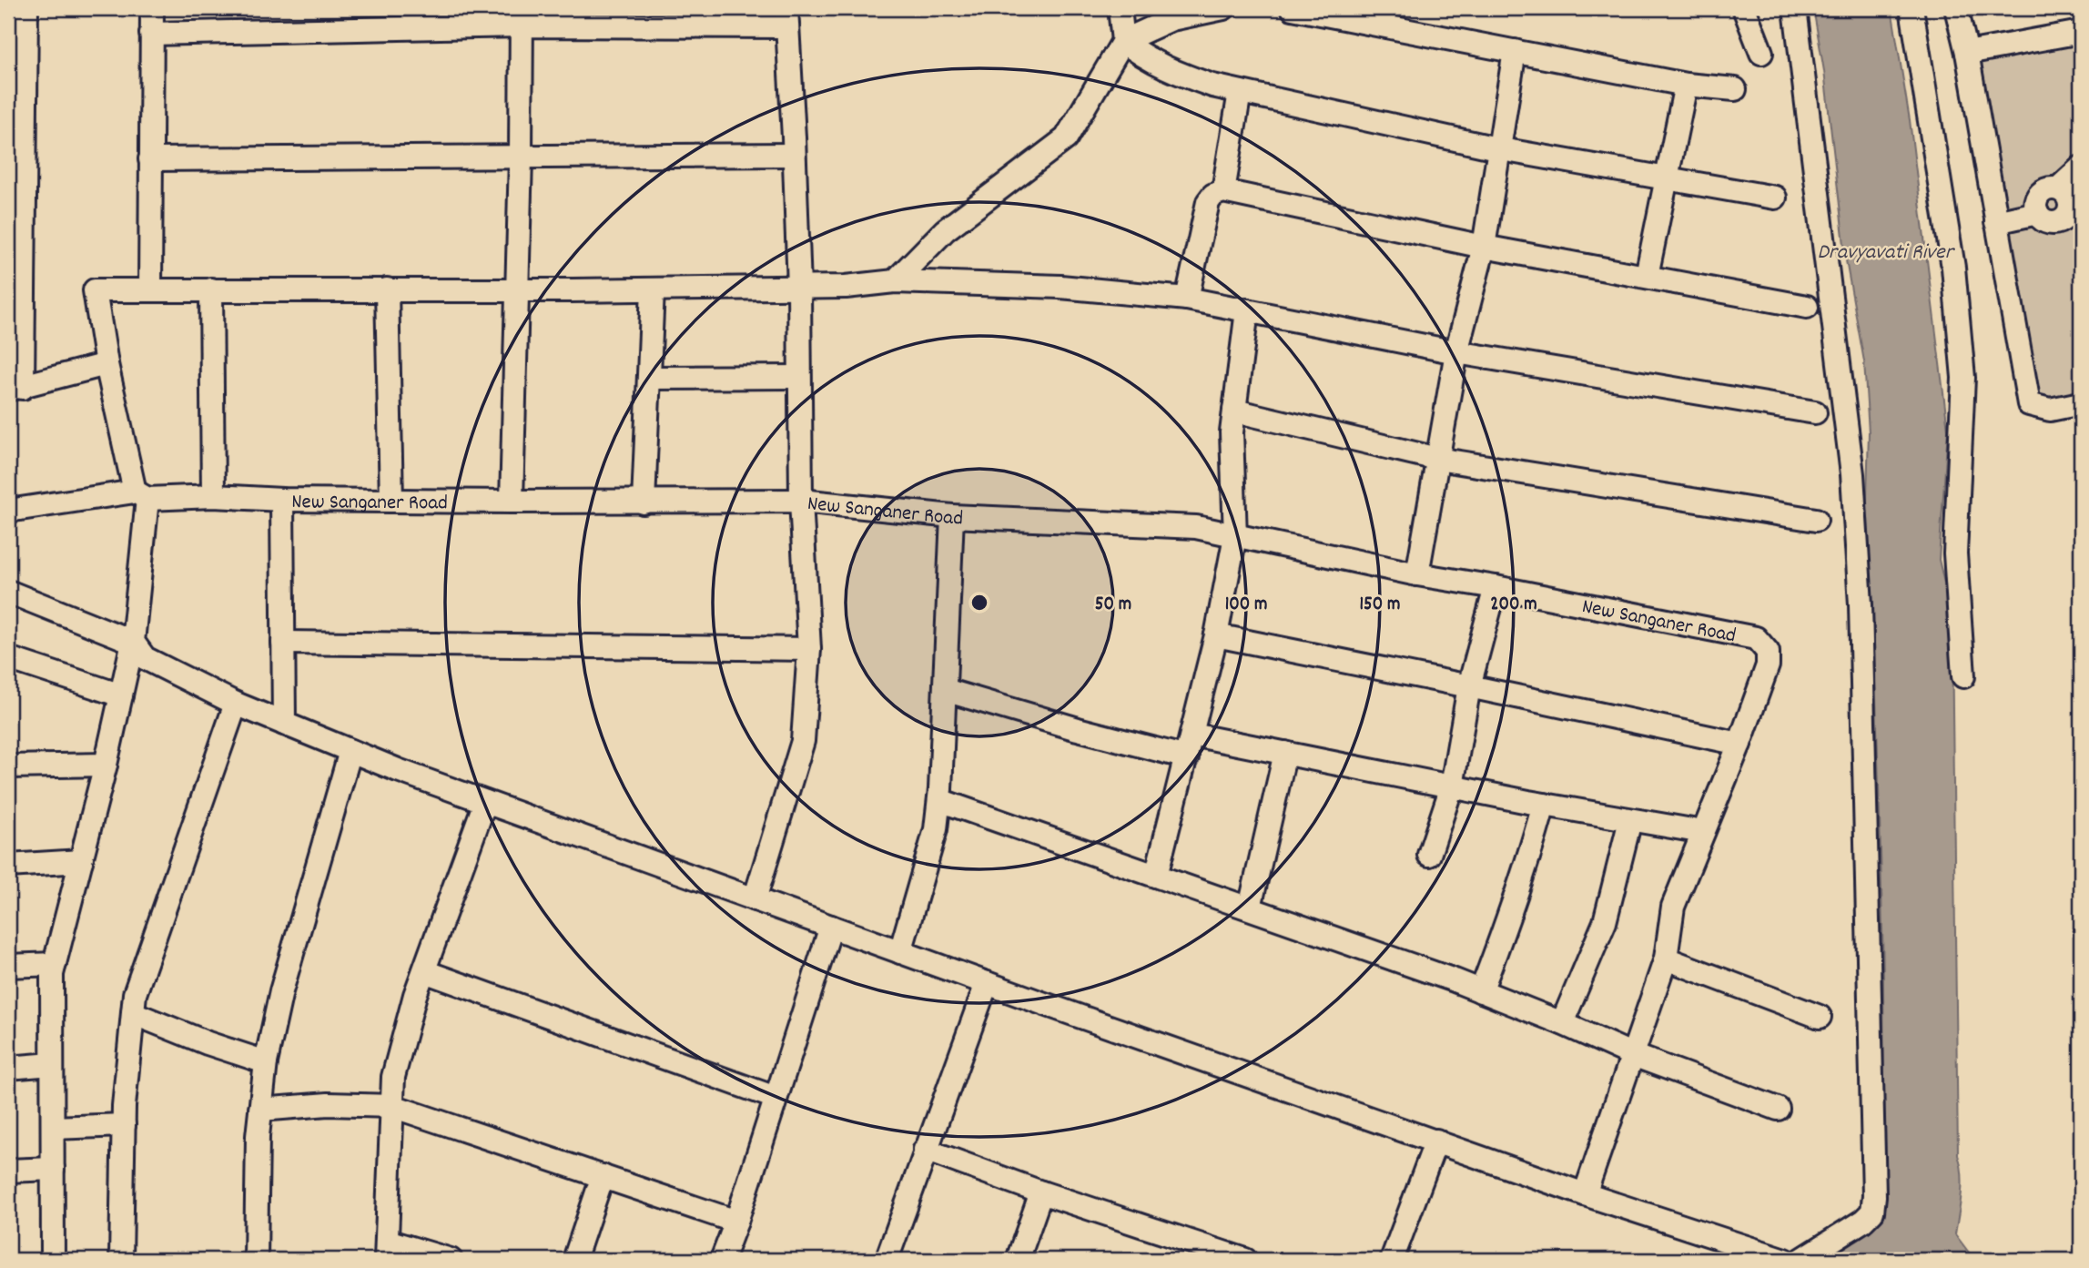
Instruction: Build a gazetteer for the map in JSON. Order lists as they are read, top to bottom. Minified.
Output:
{"streets":{"street":["New Sanganer Road"]},"water":["Dravyavati River"],"rings":["50 m","100 m","150 m","200 m"]}
